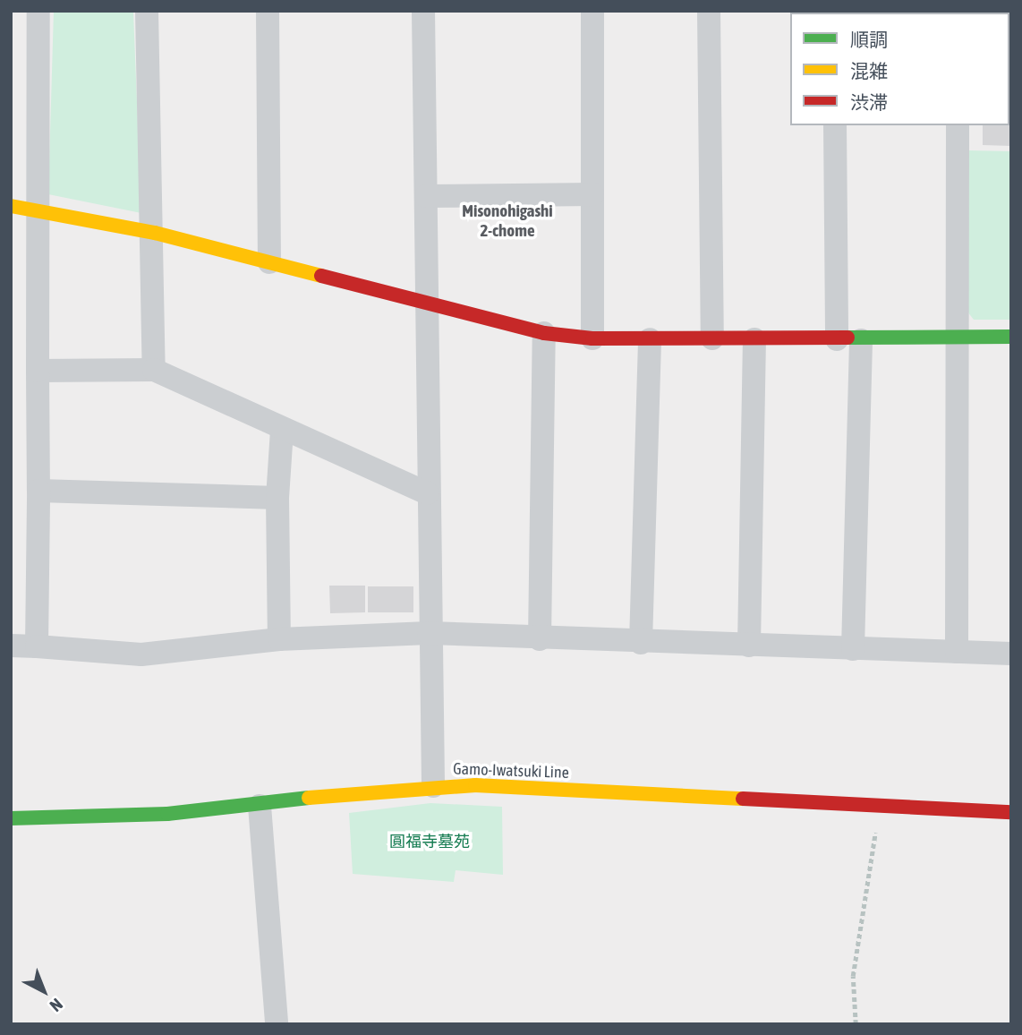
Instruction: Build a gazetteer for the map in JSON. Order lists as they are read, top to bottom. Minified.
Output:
{"streets":{"street":["Gamo-Iwatsuki Line"]},"districts":["Misonohigashi 2-chome"],"parks":["圓福寺墓苑"],"legend":["順調","混雑","渋滞"],"north":"bottom right"}
